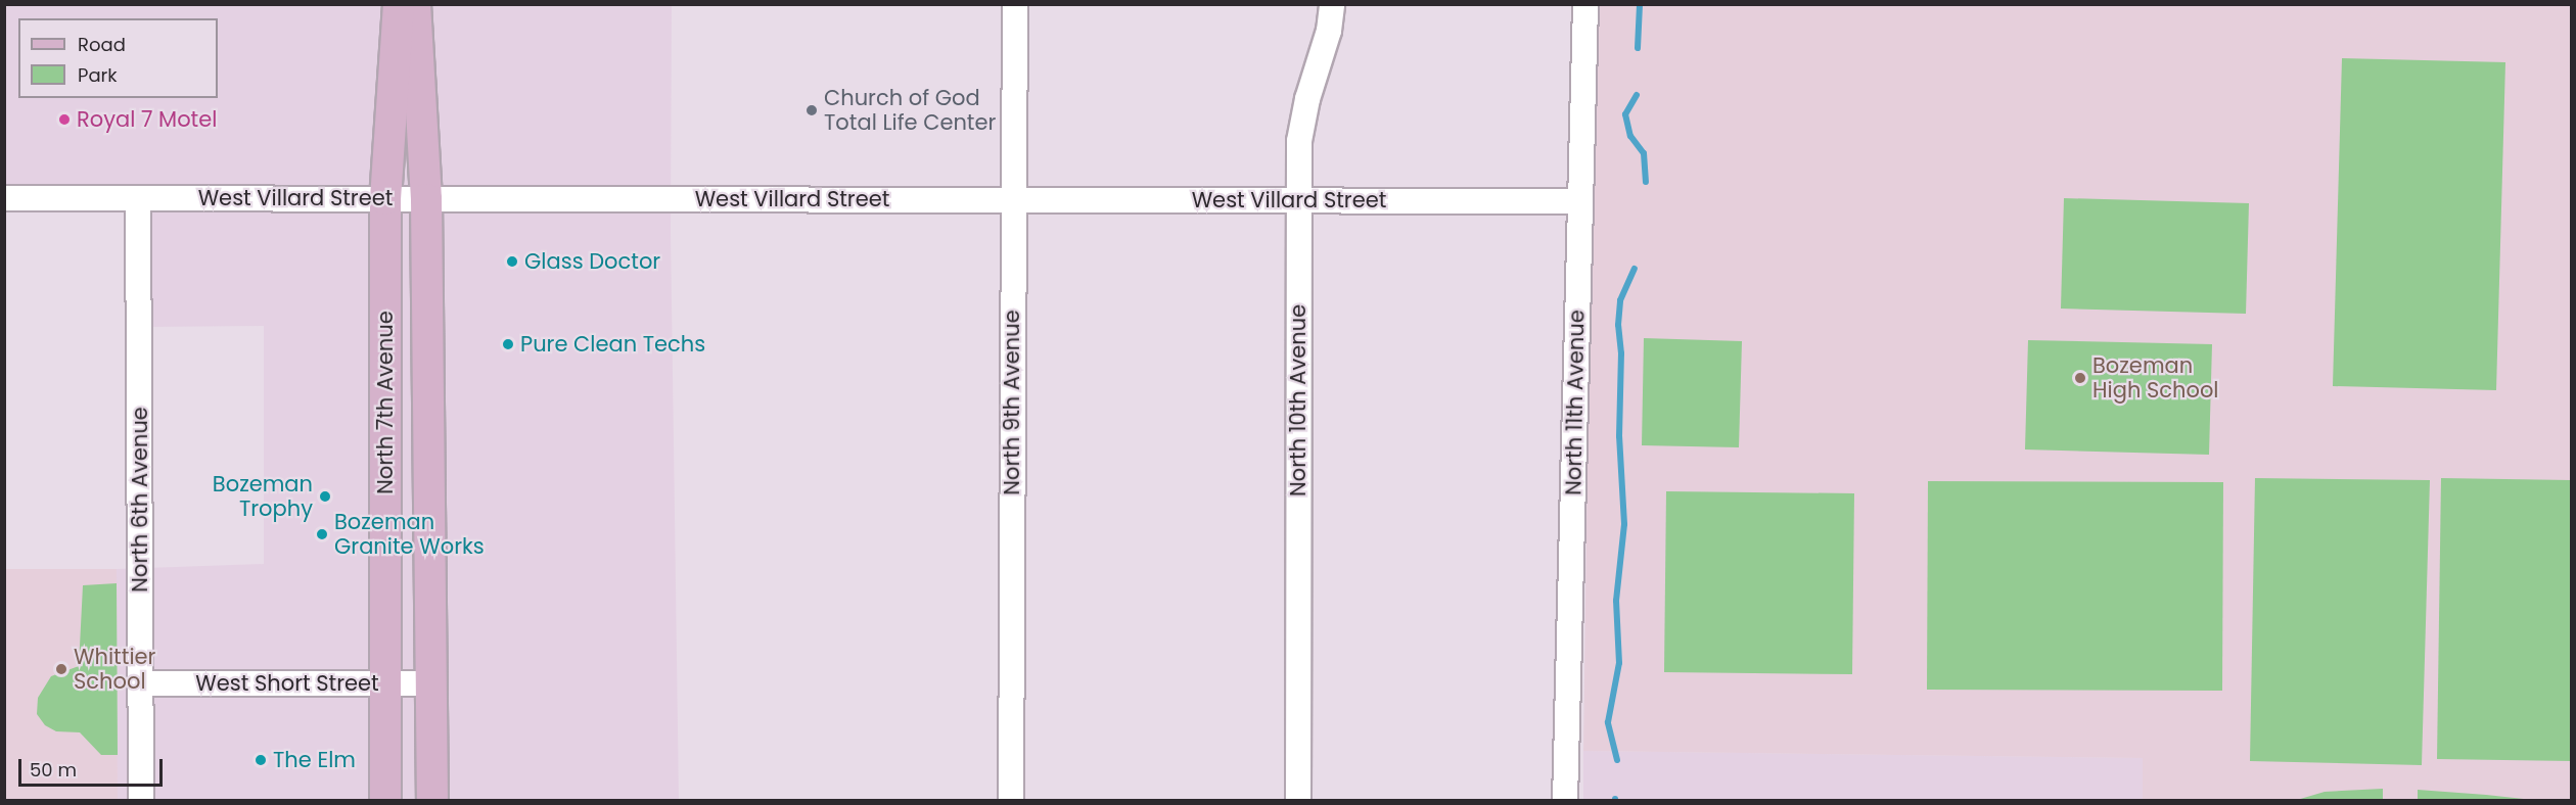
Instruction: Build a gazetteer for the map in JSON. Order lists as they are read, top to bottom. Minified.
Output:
{"streets":{"main road":["North 7th Avenue"],"street":["West Villard Street","North 10th Avenue","North 9th Avenue","North 11th Avenue","North 6th Avenue","West Short Street"]},"crossings":[["West Villard Street","North 10th Avenue"],["West Villard Street","North 7th Avenue"],["West Villard Street","North 9th Avenue"],["West Villard Street","North 11th Avenue"],["West Villard Street","North 6th Avenue"],["North 7th Avenue","West Short Street"],["North 6th Avenue","West Short Street"]],"places":["Church of God Total Life Center","Royal 7 Motel","Glass Doctor","Pure Clean Techs","Bozeman High School","Bozeman Trophy","Bozeman Granite Works","Whittier School","The Elm"],"legend":["Road","Park"],"scale_bar":"50 m"}
